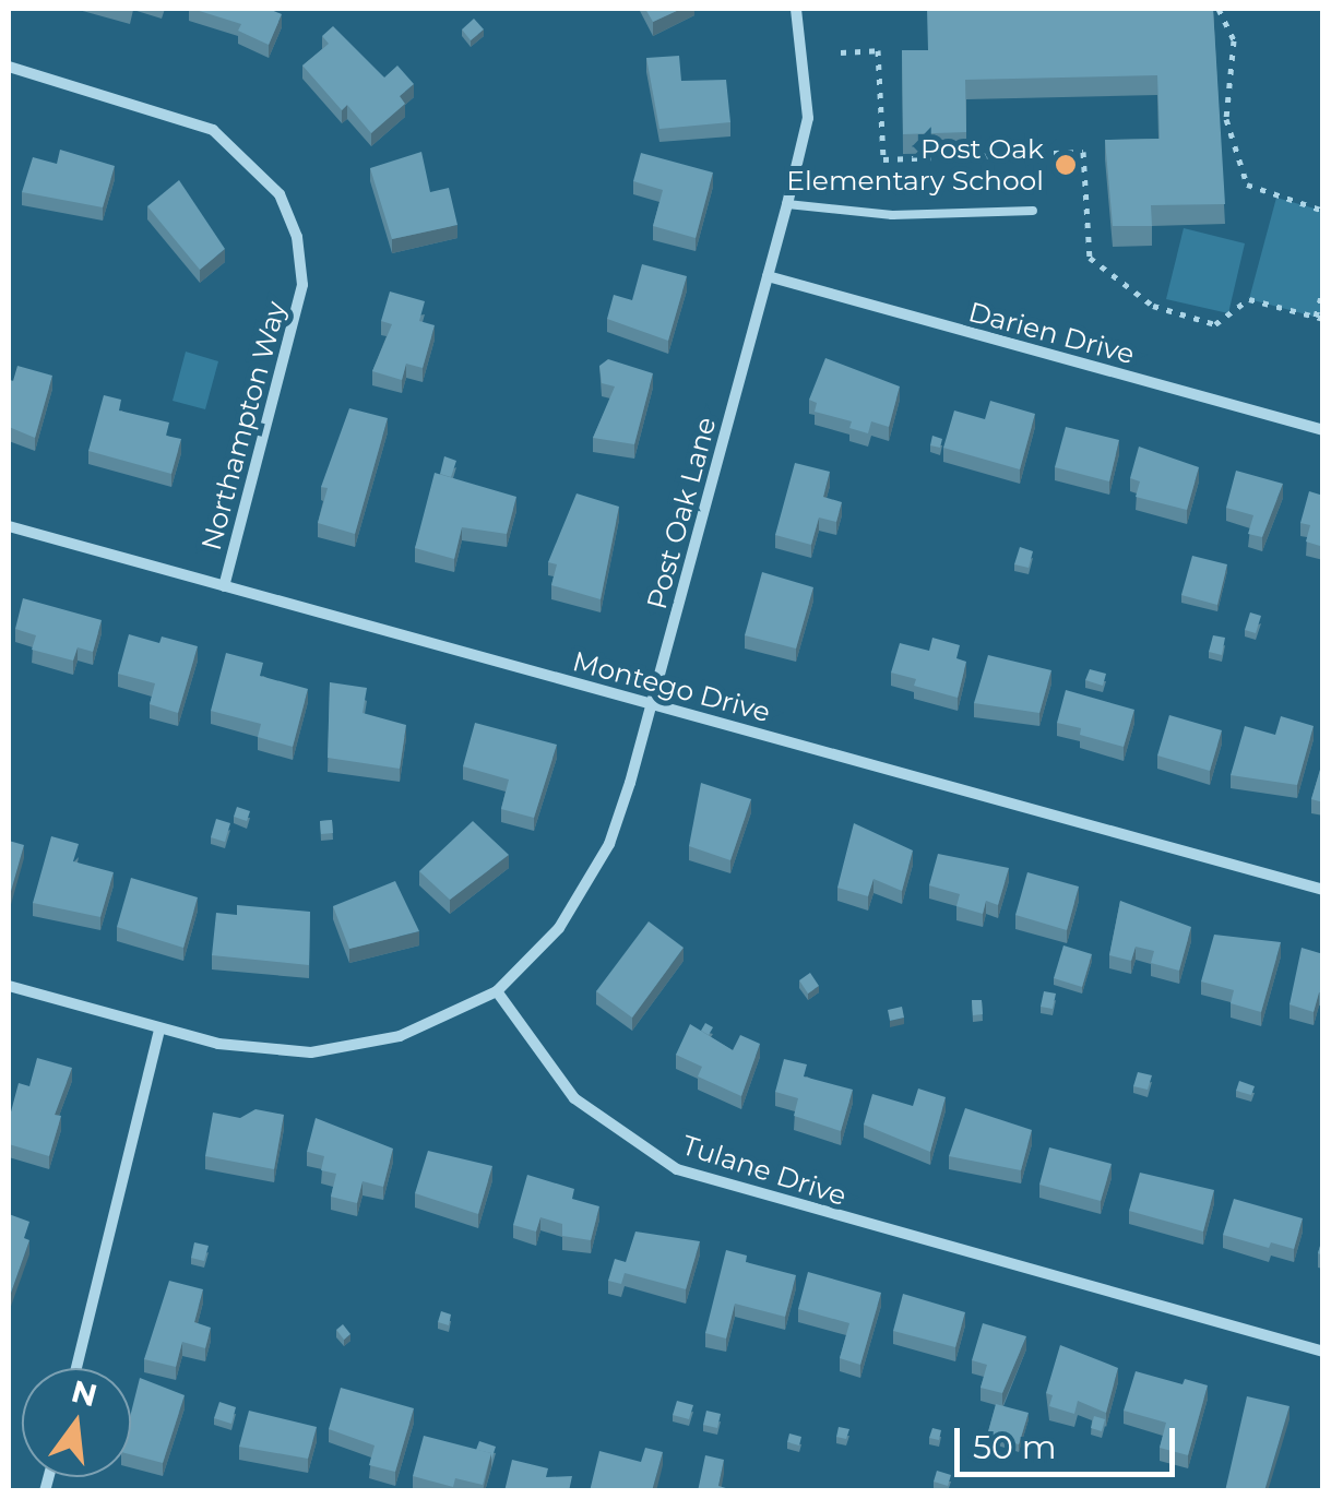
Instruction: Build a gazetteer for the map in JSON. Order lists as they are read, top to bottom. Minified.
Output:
{"streets":{"street":["Darien Drive","Northampton Way","Post Oak Lane","Montego Drive","Tulane Drive"]},"crossings":[["Darien Drive","Post Oak Lane"],["Northampton Way","Montego Drive"],["Post Oak Lane","Montego Drive"],["Post Oak Lane","Tulane Drive"]],"places":["Post Oak Elementary School"],"scale_bar":"50 m","north":"top"}
